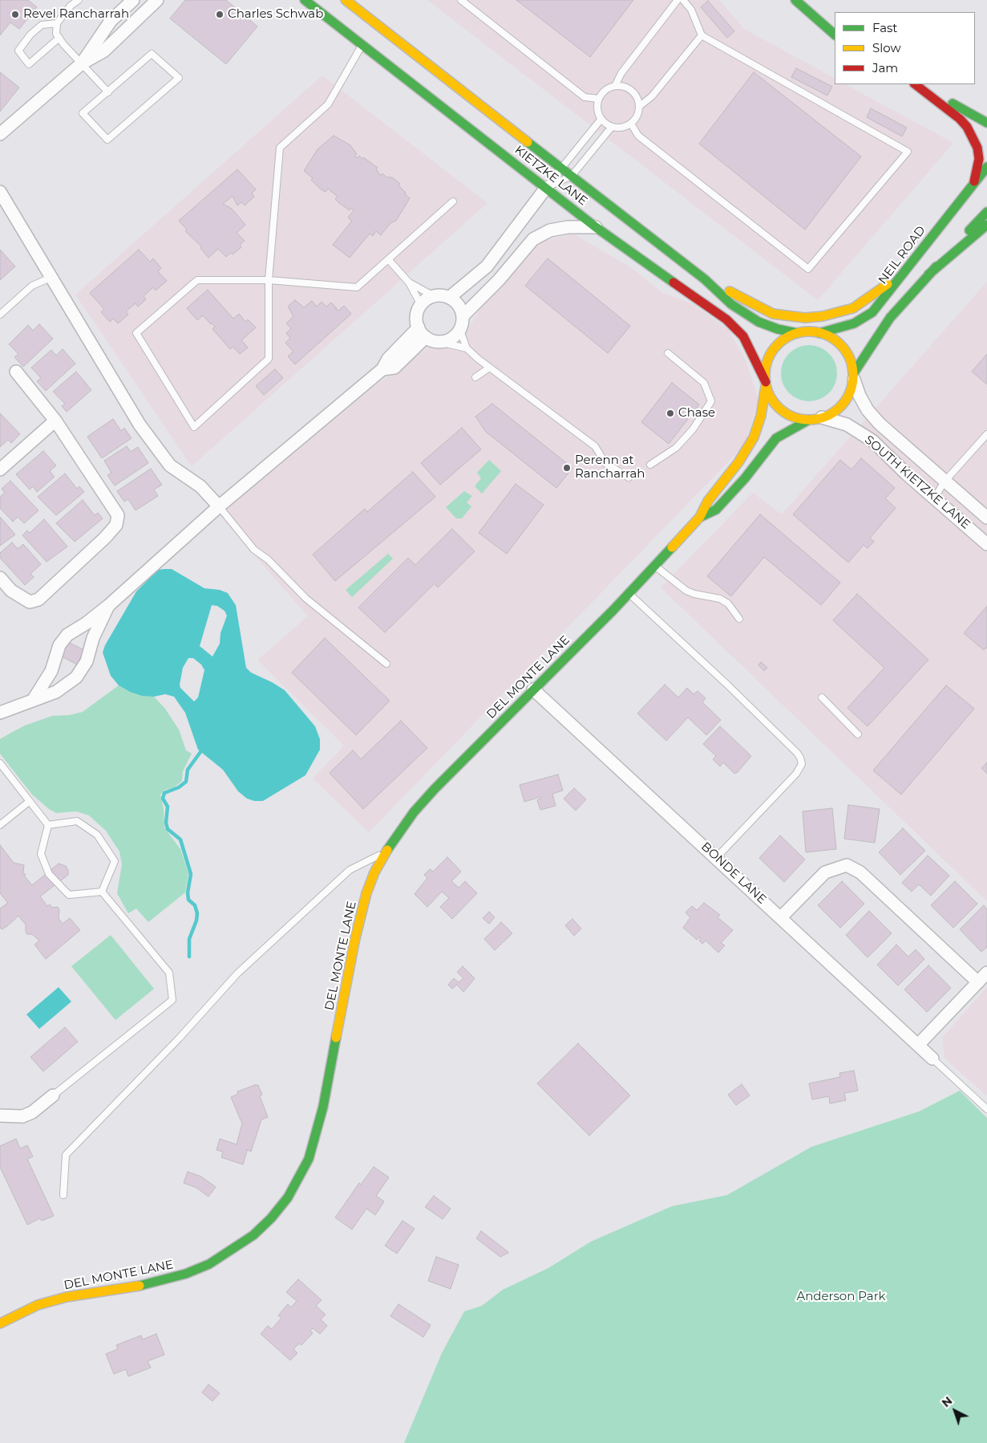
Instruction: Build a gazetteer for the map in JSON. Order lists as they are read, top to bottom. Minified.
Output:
{"streets":{"main road":["KIETZKE LANE","NEIL ROAD","DEL MONTE LANE"],"street":["SOUTH KIETZKE LANE","BONDE LANE"]},"crossings":[["KIETZKE LANE","NEIL ROAD"],["KIETZKE LANE","SOUTH KIETZKE LANE"],["KIETZKE LANE","DEL MONTE LANE"],["NEIL ROAD","SOUTH KIETZKE LANE"],["NEIL ROAD","DEL MONTE LANE"],["SOUTH KIETZKE LANE","DEL MONTE LANE"],["DEL MONTE LANE","BONDE LANE"]],"parks":["Anderson Park"],"places":["Revel Rancharrah","Charles Schwab","Chase","Perenn at Rancharrah"],"legend":["Fast","Slow","Jam"],"north":"top left"}
